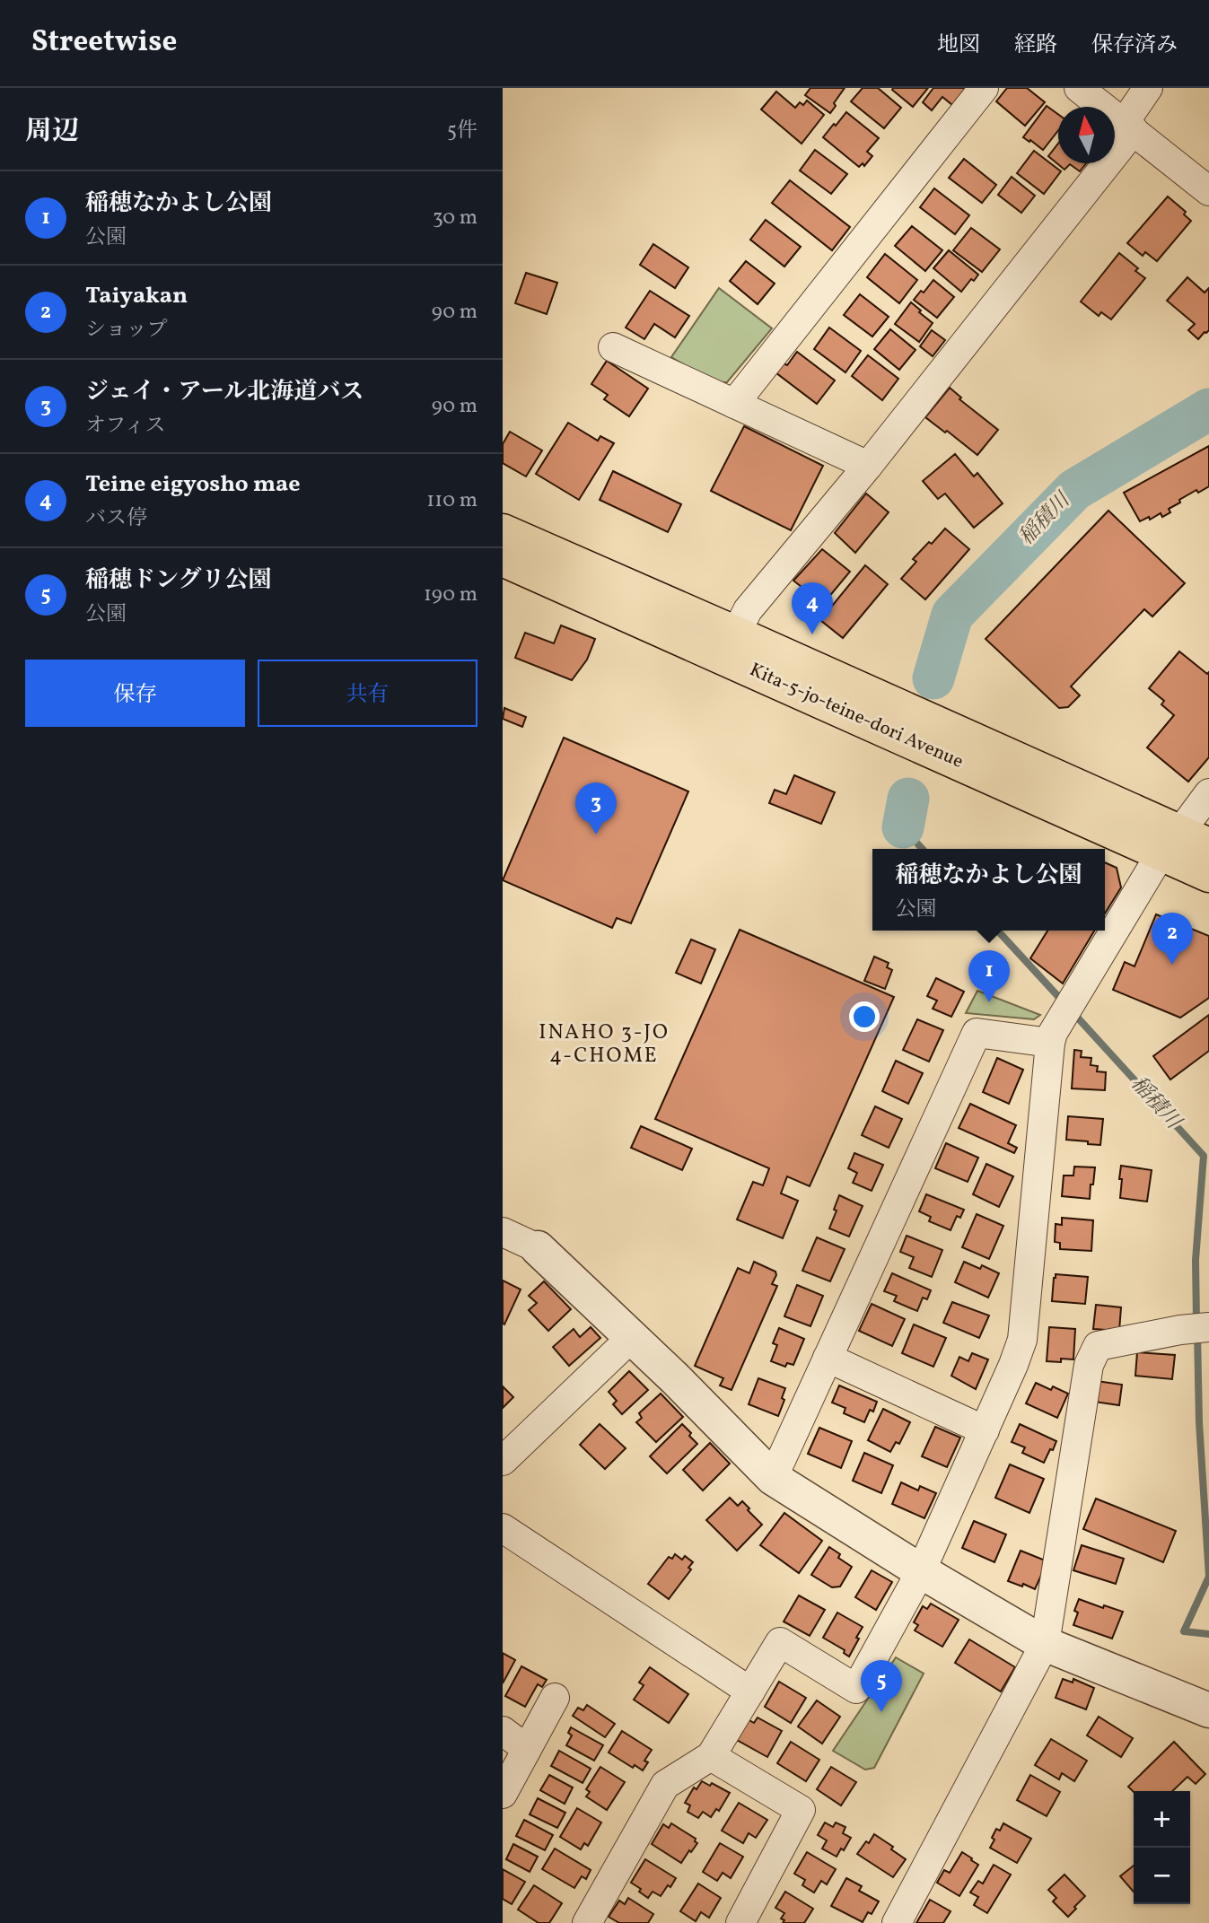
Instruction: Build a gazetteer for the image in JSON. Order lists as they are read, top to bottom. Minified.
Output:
{"streets":{"highway":["Kita-5-jo-teine-dori Avenue"]},"districts":["INAHO 3-JO 4-CHOME"],"water":["稲積川"],"north":"top","page":{"header":"Streetwise","nav":["地図","経路","保存済み"],"heading":["周辺","5件"],"list":[{"mark":"1","name":"稲穂なかよし公園","note":"公園","value":"30 m"},{"mark":"2","name":"Taiyakan","note":"ショップ","value":"90 m"},{"mark":"3","name":"ジェイ・アール北海道バス","note":"オフィス","value":"90 m"},{"mark":"4","name":"Teine eigyosho mae","note":"バス停","value":"110 m"},{"mark":"5","name":"稲穂ドングリ公園","note":"公園","value":"190 m"}],"pins":["4","3","2","1","5"],"buttons":["保存","共有"],"popup":["稲穂なかよし公園","公園"],"map_buttons":["+","−"]}}
